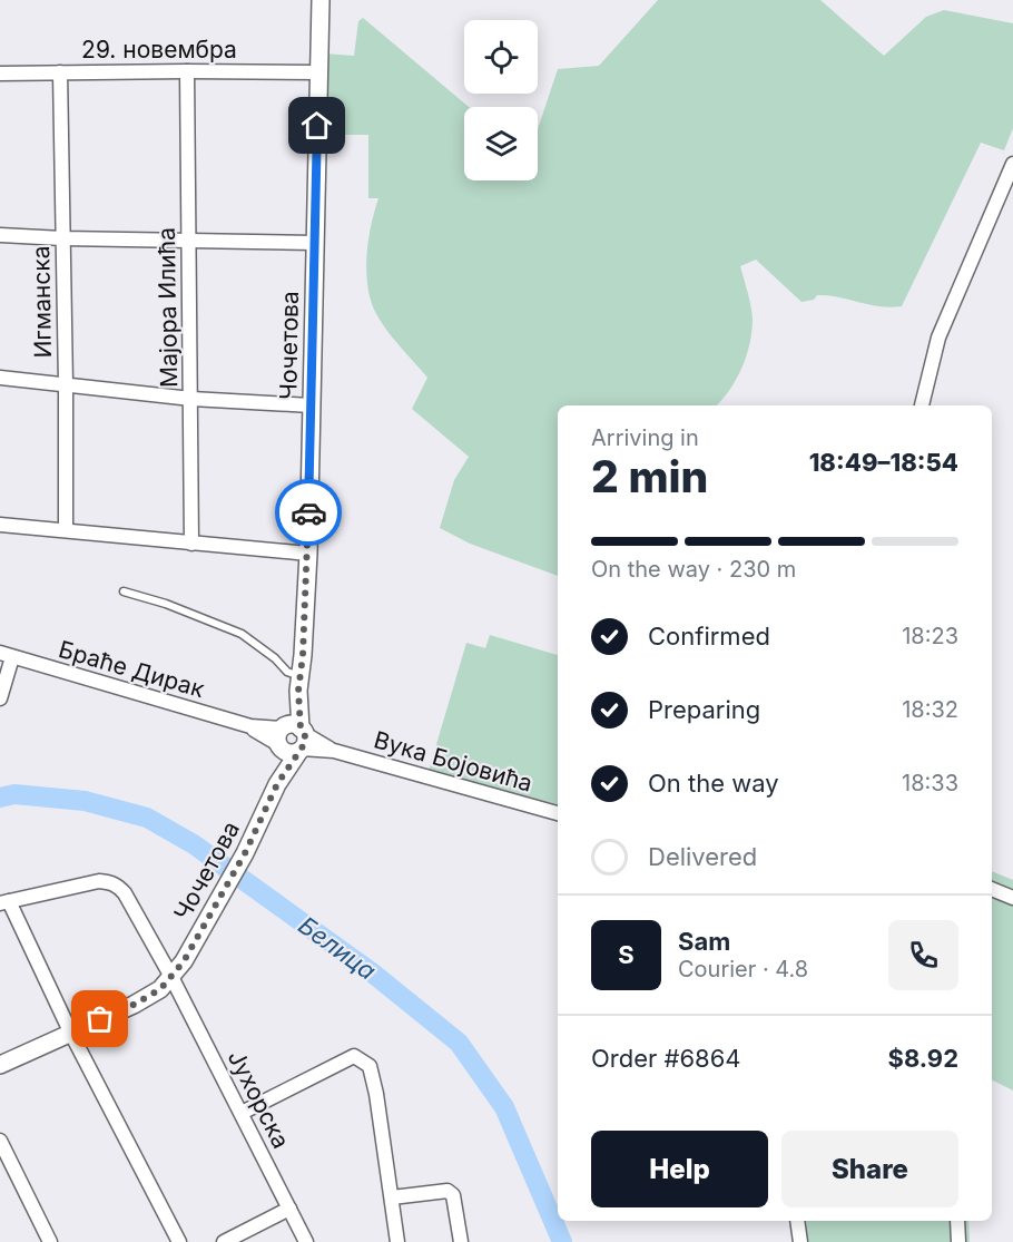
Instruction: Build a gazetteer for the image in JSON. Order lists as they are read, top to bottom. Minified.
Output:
{"streets":{"street":["29. новембра","Игманска","Мајора Илића","Чочетова","Браће Дирак","Вука Бојовића","Јухорска"]},"crossings":[["29. новембра","Игманска"],["29. новембра","Мајора Илића"],["29. новембра","Чочетова"],["Чочетова","Браће Дирак"],["Чочетова","Вука Бојовића"],["Чочетова","Јухорска"]],"water":["Белица"],"page":{"heading":["2 min","Arriving in","18:49–18:54"],"panel":["Sam","Courier · 4.8","Order #6864","$8.92"],"bar":"On the way · 230 m","list":[["Confirmed","18:23"],["Preparing","18:32"],["On the way","18:33"],"Delivered"],"round":"S","buttons":["Help","Share"]}}
